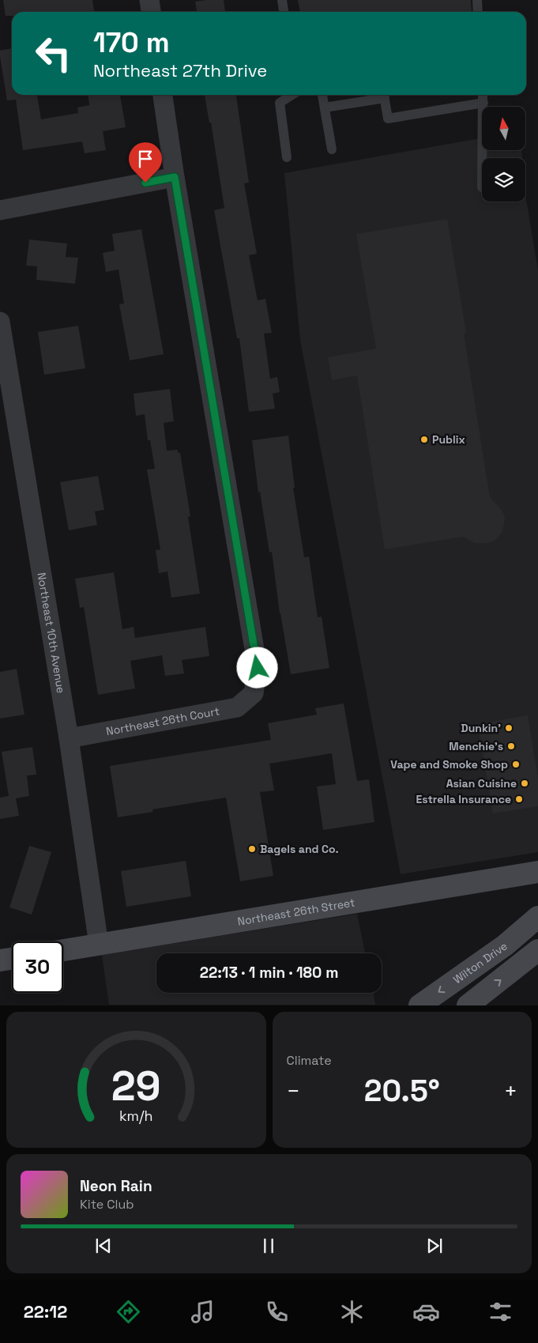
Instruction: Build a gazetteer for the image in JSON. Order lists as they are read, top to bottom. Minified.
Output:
{"streets":{"street":["Northeast 10th Avenue","Northeast 26th Court","Northeast 26th Street","Wilton Drive"]},"crossings":[["Northeast 10th Avenue","Northeast 26th Court"],["Northeast 10th Avenue","Northeast 26th Street"]],"places":["Publix","Dunkin'","Menchie's","Vape and Smoke Shop","Asian Cuisine","Estrella Insurance","Bagels and Co."],"north":"top","page":{"turn":["170 m","Northeast 27th Drive"],"limit":"30","trip":"22:13 · 1 min · 180 m","tile":"Climate","heat":["−","20.5°","+"],"song":["Neon Rain","Kite Club"],"tabs":"22:12","gauge":["29","km/h"]}}
